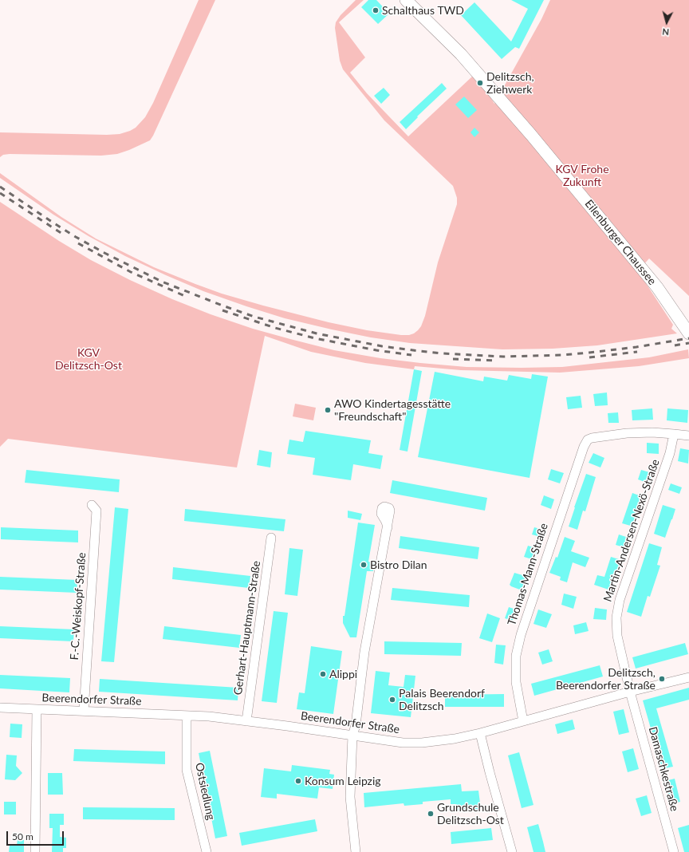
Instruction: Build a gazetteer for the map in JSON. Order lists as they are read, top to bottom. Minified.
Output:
{"streets":{"street":["Eilenburger Chaussee","Martin-Andersen-Nexö-Straße","Thomas-Mann-Straße","F.-C.-Weiskopf-Straße","Gerhart-Hauptmann-Straße","Beerendorfer Straße","Damaschkestraße","Ostsiedlung"]},"crossings":[["Martin-Andersen-Nexö-Straße","Thomas-Mann-Straße"],["Martin-Andersen-Nexö-Straße","Beerendorfer Straße"],["Martin-Andersen-Nexö-Straße","Damaschkestraße"],["Thomas-Mann-Straße","Beerendorfer Straße"],["F.-C.-Weiskopf-Straße","Beerendorfer Straße"],["Gerhart-Hauptmann-Straße","Beerendorfer Straße"],["Beerendorfer Straße","Damaschkestraße"],["Beerendorfer Straße","Ostsiedlung"]],"parks":["KGV Frohe Zukunft","KGV Delitzsch-Ost"],"places":["Schalthaus TWD","Delitzsch, Ziehwerk","AWO Kindertagesstätte \"Freundschaft\"","Bistro Dilan","Alippi","Delitzsch, Beerendorfer Straße","Palais Beerendorf Delitzsch","Konsum Leipzig","Grundschule Delitzsch-Ost"],"scale_bar":"50 m","north":"bottom"}
